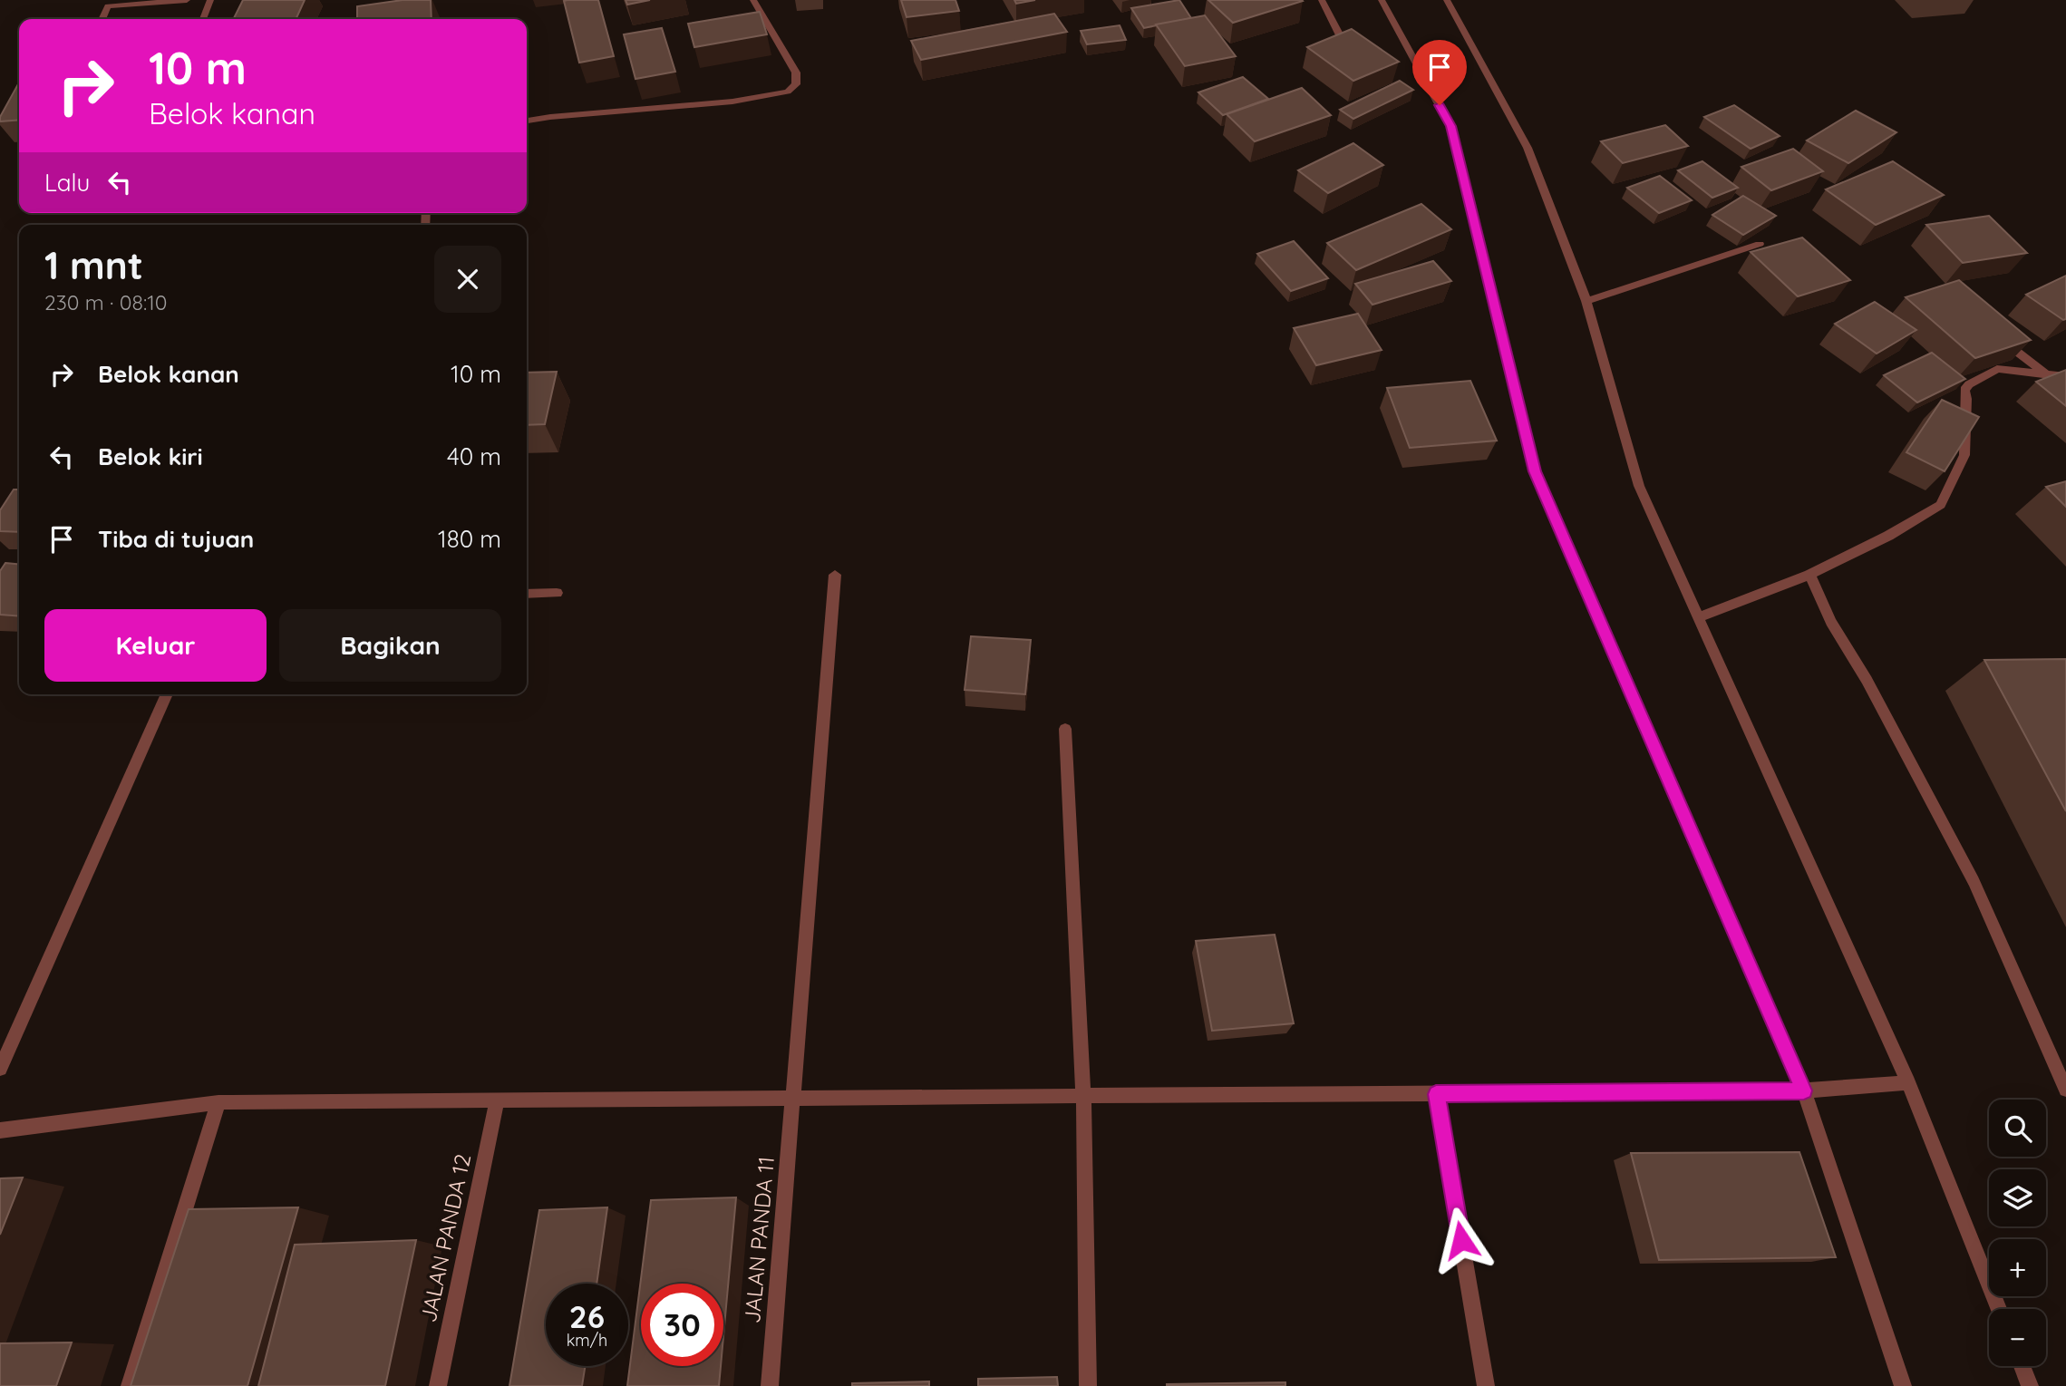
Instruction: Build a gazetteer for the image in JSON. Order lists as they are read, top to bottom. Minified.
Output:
{"streets":{"street":["JALAN PANDA 12","JALAN PANDA 11"]},"page":{"turn":["10 m","Belok kanan"],"then":"Lalu","heading":["1 mnt","230 m · 08:10"],"list":[{"name":"Belok kanan","value":"10 m"},{"name":"Belok kiri","value":"40 m"},{"name":"Tiba di tujuan","value":"180 m"}],"buttons":["Keluar","Bagikan"],"map_buttons":["+","−"],"speed":"26 km/h","limit":"30"}}
